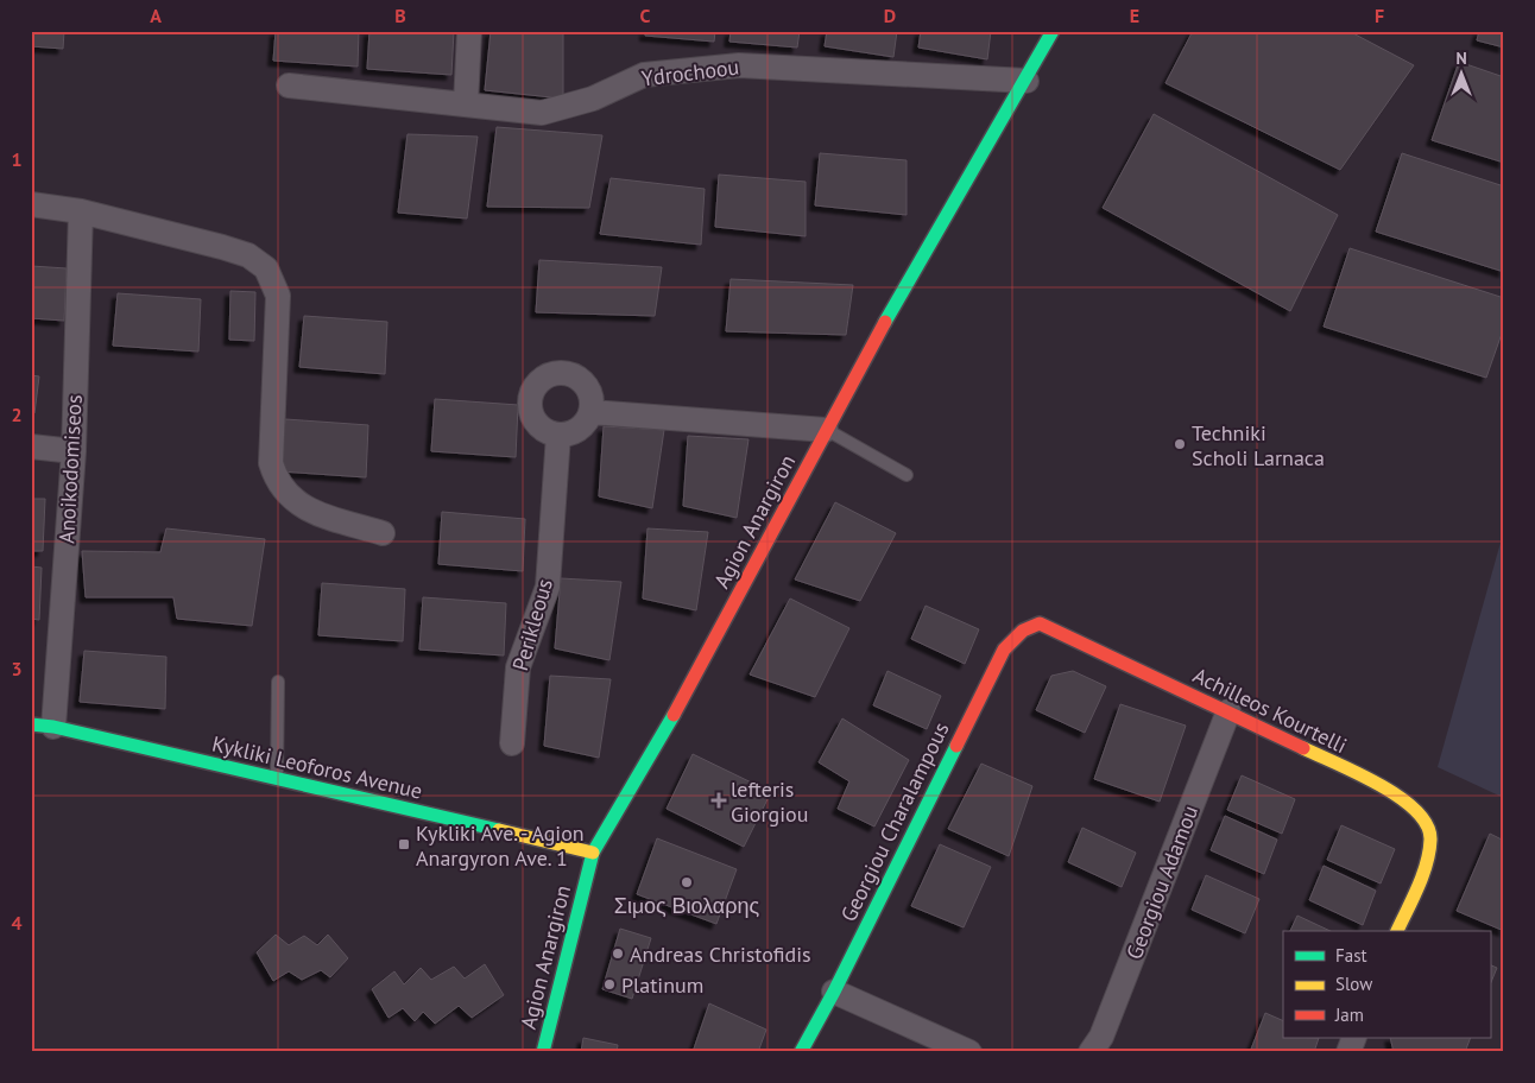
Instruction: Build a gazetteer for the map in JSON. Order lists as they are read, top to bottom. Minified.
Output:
{"streets":{"street":["Ydrochoou","Anoikodomiseos","Agion Anargiron","Perikleous","Achilleos Kourtelli","Kykliki Leoforos Avenue","Georgiou Charalampous","Georgiou Adamou"]},"crossings":[["Ydrochoou","Agion Anargiron"],["Anoikodomiseos","Kykliki Leoforos Avenue"],["Agion Anargiron","Kykliki Leoforos Avenue"],["Achilleos Kourtelli","Georgiou Charalampous"],["Achilleos Kourtelli","Georgiou Adamou"]],"places":{"other":["Techniki Scholi Larnaca","Σιμος Βιολαρης","Andreas Christofidis","Platinum"],"health":["lefteris Giorgiou"],"transit":["Kykliki Ave. - Agion Anargyron Ave. 1"]},"legend":["Fast","Slow","Jam"],"north":"top","grid":{"columns":["A","B","C","D","E","F"],"rows":["1","2","3","4"]}}
